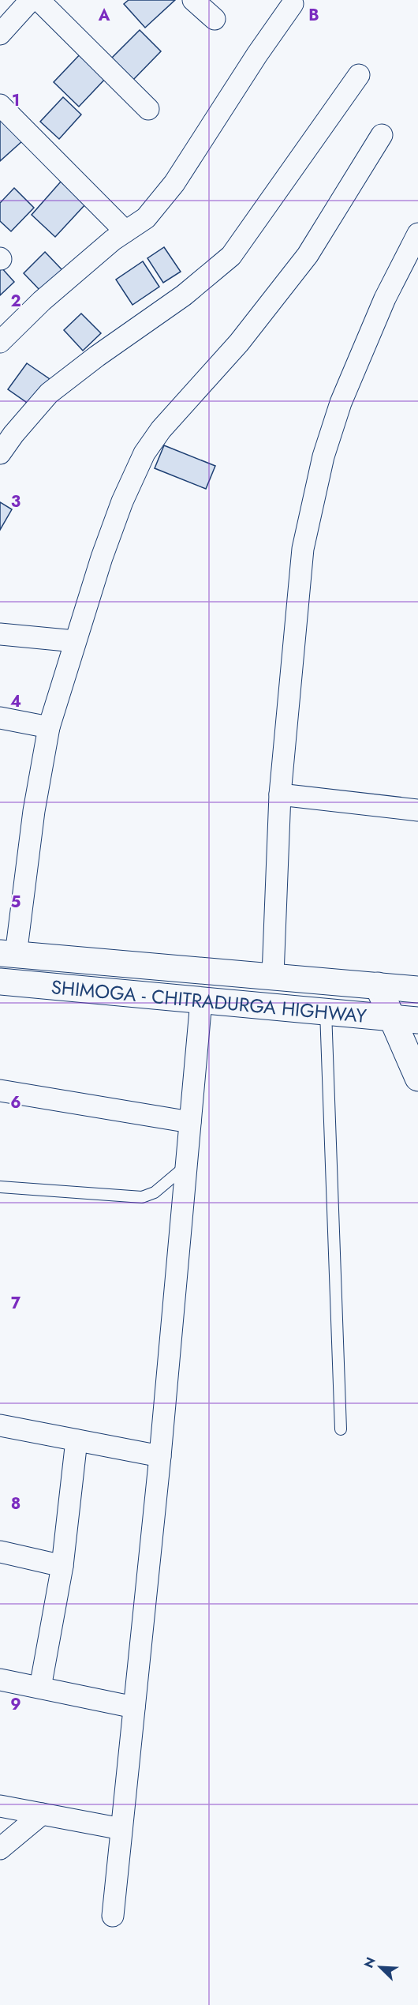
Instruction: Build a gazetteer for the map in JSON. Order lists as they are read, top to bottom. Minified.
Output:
{"streets":{"main road":["SHIMOGA - CHITRADURGA HIGHWAY"]},"north":"top left","grid":{"columns":["A","B"],"rows":["1","2","3","4","5","6","7","8","9"]}}
